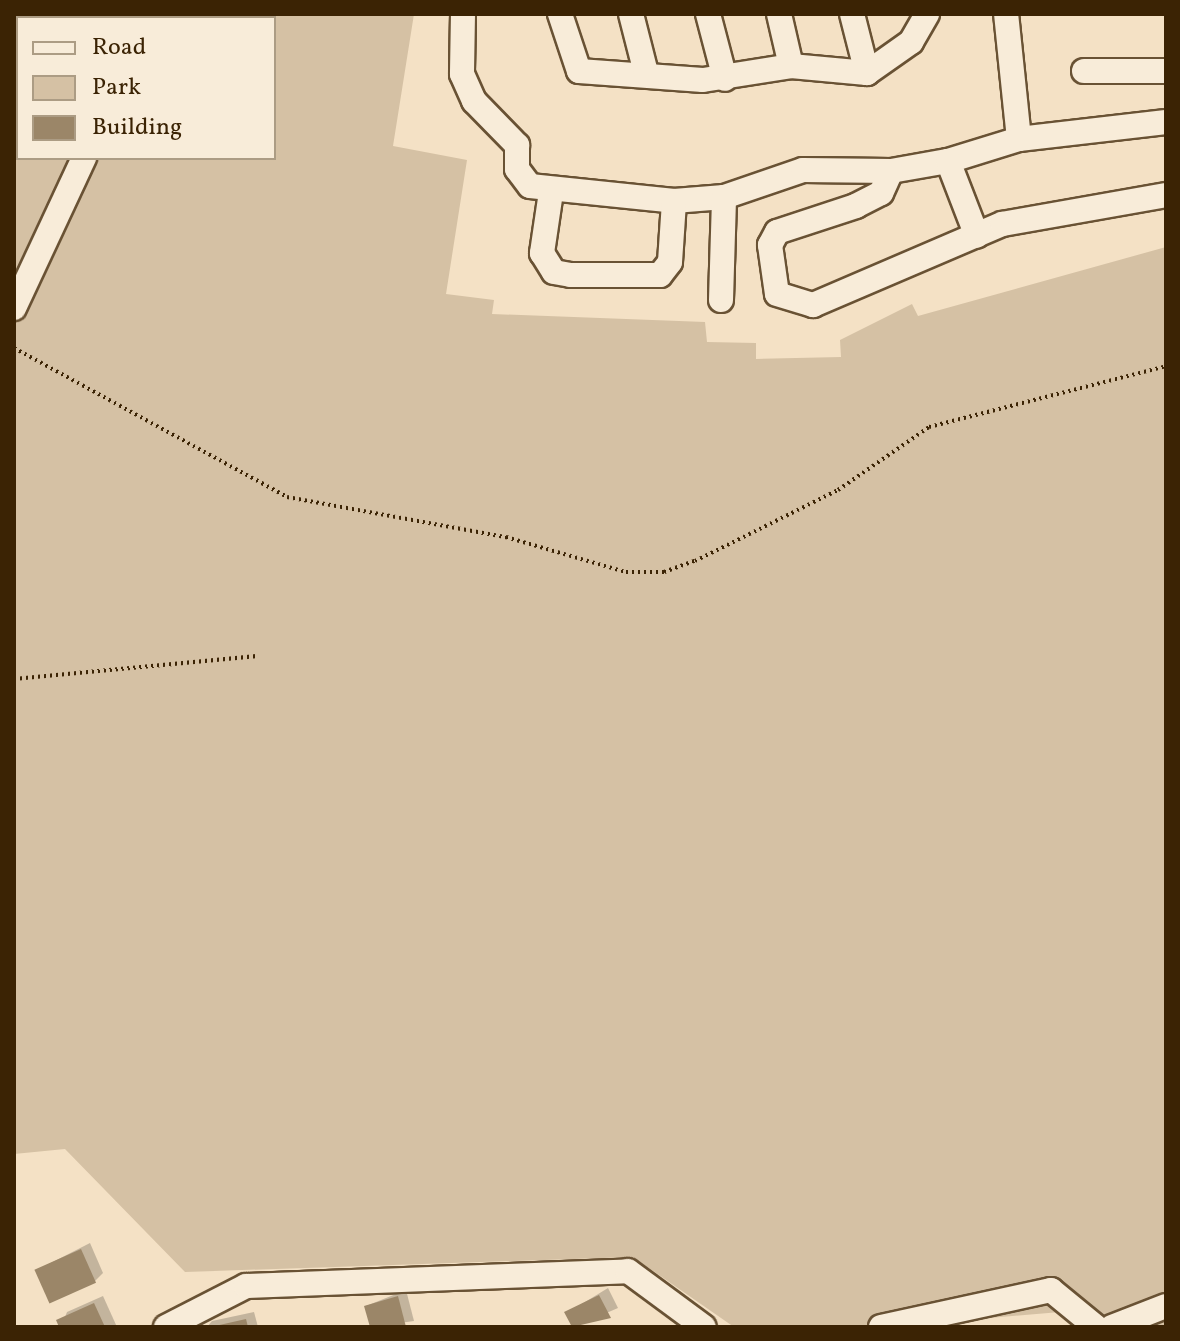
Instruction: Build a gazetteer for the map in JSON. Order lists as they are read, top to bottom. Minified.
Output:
{"legend":["Road","Park","Building"]}
